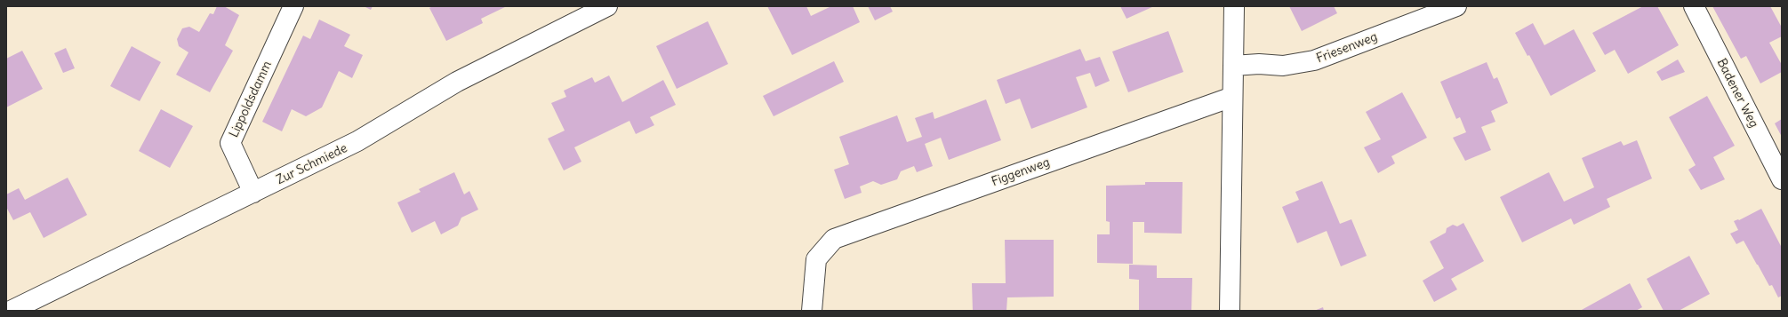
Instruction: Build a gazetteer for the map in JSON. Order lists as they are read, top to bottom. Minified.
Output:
{"streets":{"street":["Friesenweg","Badener Weg","Lippoldsdamm","Zur Schmiede","Figgenweg"]},"crossings":[["Lippoldsdamm","Zur Schmiede"]]}
